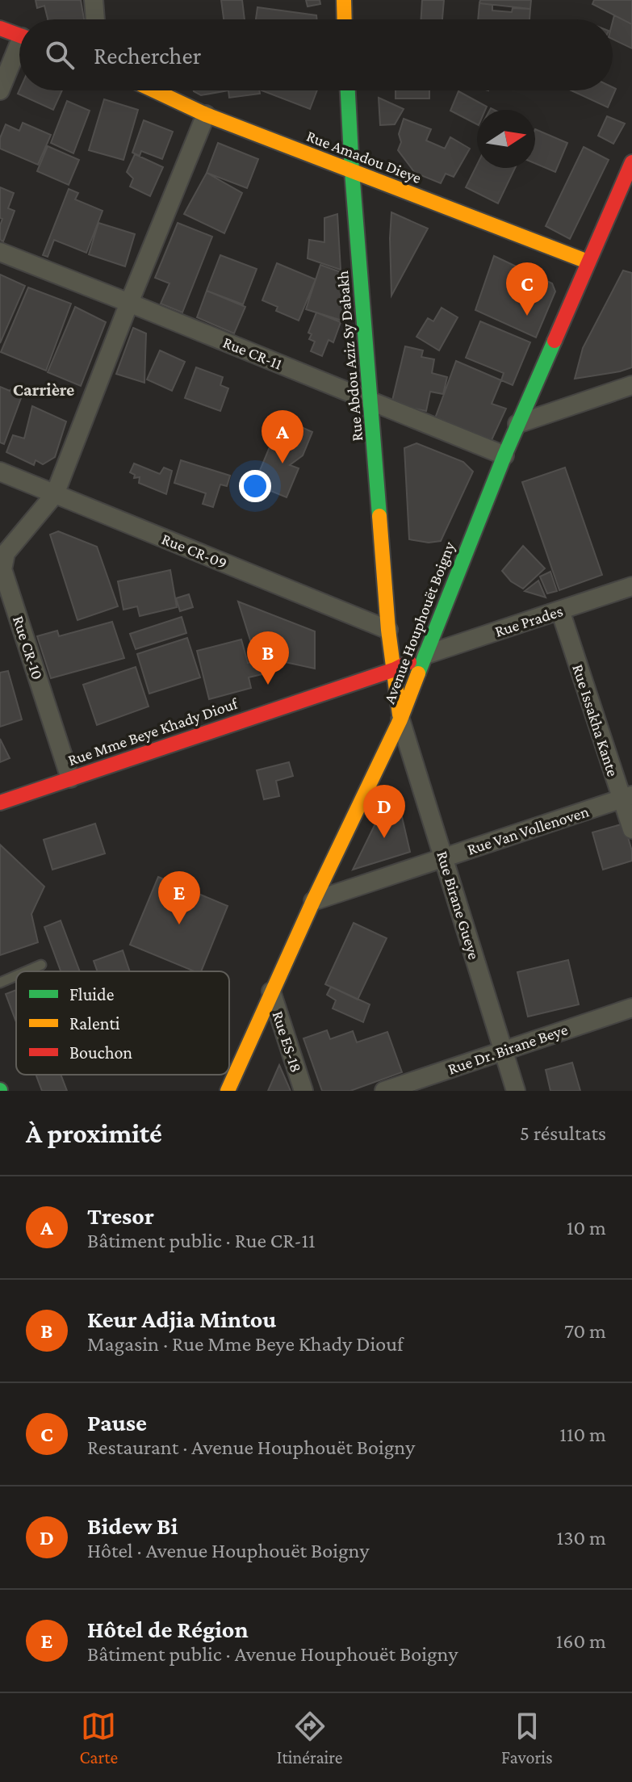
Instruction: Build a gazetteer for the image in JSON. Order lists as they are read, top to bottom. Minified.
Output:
{"streets":{"street":["Rue Amadou Dieye","Rue CR-11","Rue Abdou Aziz Sy Dabakh","Rue CR-09","Rue Prades","Avenue Houphouët Boigny","Rue CR-10","Rue Issakha Kante","Rue Mme Beye Khady Diouf","Rue Van Vollenoven","Rue Birane Gueye","Rue ES-18","Rue Dr. Birane Beye"]},"crossings":[["Rue Amadou Dieye","Rue Abdou Aziz Sy Dabakh"],["Rue Amadou Dieye","Avenue Houphouët Boigny"],["Rue Amadou Dieye","Rue CR-10"],["Rue CR-11","Rue Abdou Aziz Sy Dabakh"],["Rue CR-11","Avenue Houphouët Boigny"],["Rue CR-11","Rue CR-10"],["Rue Abdou Aziz Sy Dabakh","Rue CR-09"],["Rue Abdou Aziz Sy Dabakh","Avenue Houphouët Boigny"],["Rue Abdou Aziz Sy Dabakh","Rue Mme Beye Khady Diouf"],["Rue Abdou Aziz Sy Dabakh","Rue Birane Gueye"],["Rue CR-09","Rue CR-10"],["Rue Prades","Avenue Houphouët Boigny"],["Rue Prades","Rue Issakha Kante"],["Rue Prades","Rue Mme Beye Khady Diouf"],["Avenue Houphouët Boigny","Rue Mme Beye Khady Diouf"],["Avenue Houphouët Boigny","Rue Van Vollenoven"],["Avenue Houphouët Boigny","Rue Birane Gueye"],["Avenue Houphouët Boigny","Rue ES-18"],["Rue CR-10","Rue Mme Beye Khady Diouf"],["Rue Issakha Kante","Rue Van Vollenoven"],["Rue Van Vollenoven","Rue Birane Gueye"],["Rue Birane Gueye","Rue Dr. Birane Beye"]],"districts":["Carrière"],"legend":["Fluide","Ralenti","Bouchon"],"north":"right","page":{"search":"Rechercher","pins":["C","A","B","D","E"],"heading":["À proximité","5 résultats"],"list":[{"mark":"A","name":"Tresor","note":"Bâtiment public · Rue CR-11","value":"10 m"},{"mark":"B","name":"Keur Adjia Mintou","note":"Magasin · Rue Mme Beye Khady Diouf","value":"70 m"},{"mark":"C","name":"Pause","note":"Restaurant · Avenue Houphouët Boigny","value":"110 m"},{"mark":"D","name":"Bidew Bi","note":"Hôtel · Avenue Houphouët Boigny","value":"130 m"},{"mark":"E","name":"Hôtel de Région","note":"Bâtiment public · Avenue Houphouët Boigny","value":"160 m"}],"nav":["Carte","Itinéraire","Favoris"]}}
